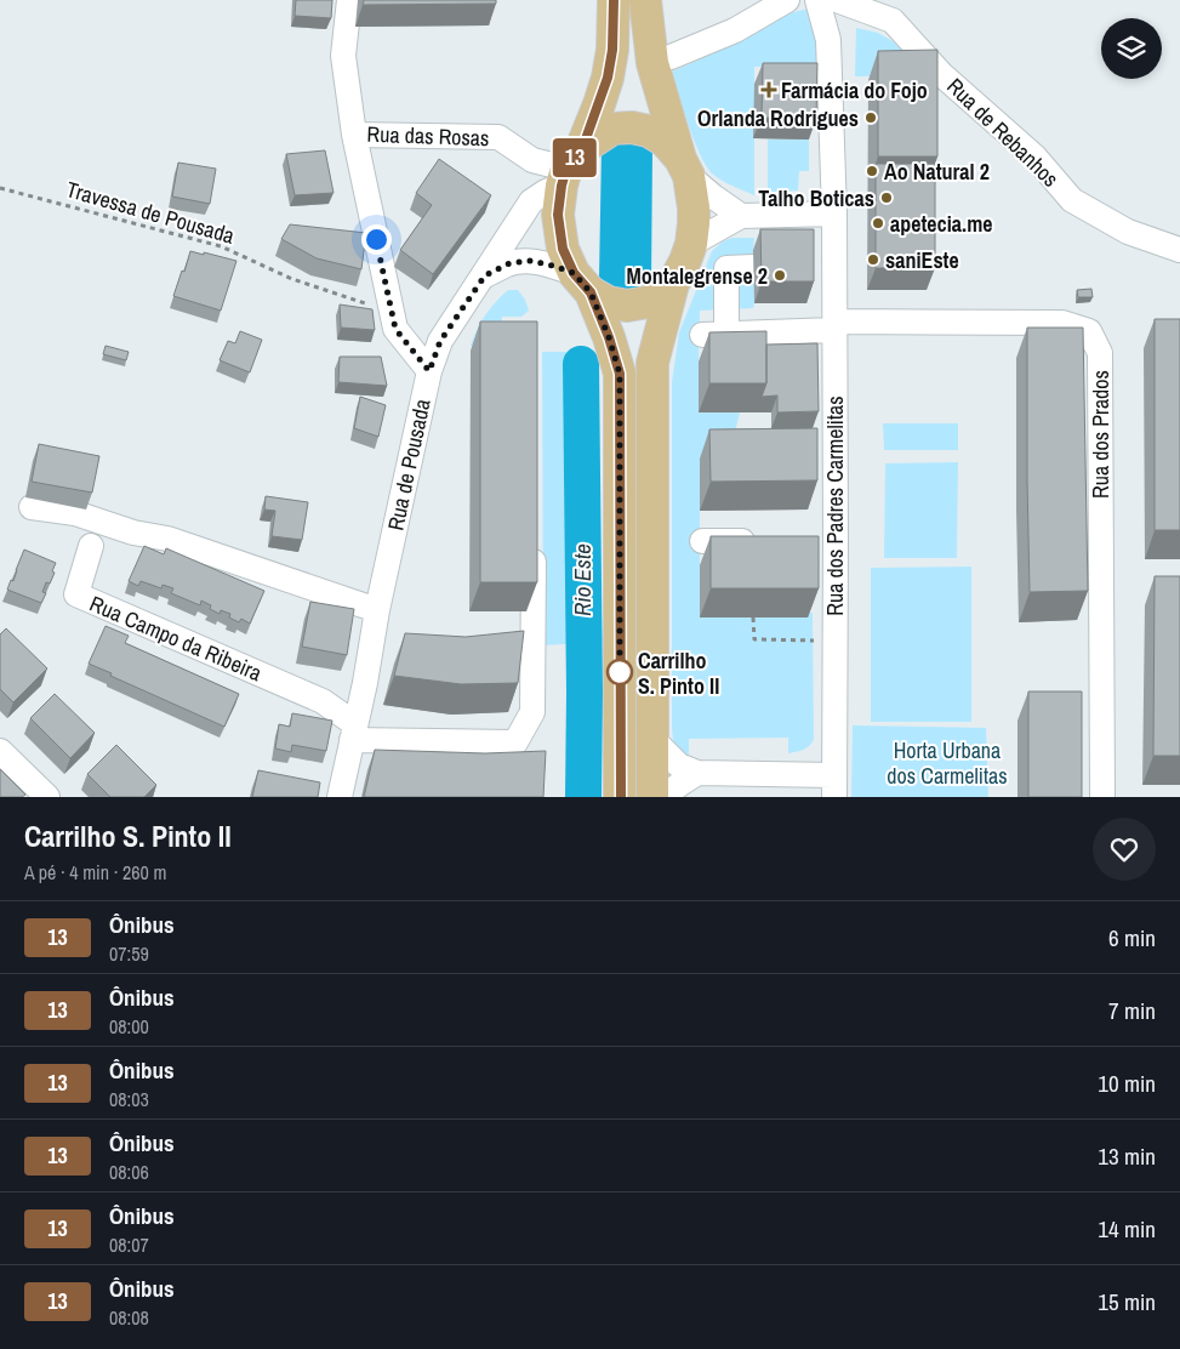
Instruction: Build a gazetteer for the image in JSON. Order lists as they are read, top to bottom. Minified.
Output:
{"streets":{"street":["Rua de Rebanhos","Rua das Rosas","Rua dos Prados","Rua de Pousada","Rua dos Padres Carmelitas","Rua Campo da Ribeira"],"path":["Travessa de Pousada"]},"crossings":[["Rua das Rosas","Rua de Pousada"],["Travessa de Pousada","Rua de Pousada"],["Rua dos Prados","Rua dos Padres Carmelitas"],["Rua de Pousada","Rua Campo da Ribeira"]],"water":["Rio Este"],"parks":["Horta Urbana dos Carmelitas"],"places":{"health":["Farmácia do Fojo"],"other":["Orlanda Rodrigues","Ao Natural 2","Talho Boticas","apetecia.me","saniEste","Montalegrense 2","Carrilho S. Pinto II"]},"lines":["bus line 13"],"page":{"on_map":"13","heading":["Carrilho S. Pinto II","A pé · 4 min · 260 m"],"list":[{"mark":"13","name":"Ônibus","note":"07:59","value":"6 min"},{"mark":"13","name":"Ônibus","note":"08:00","value":"7 min"},{"mark":"13","name":"Ônibus","note":"08:03","value":"10 min"},{"mark":"13","name":"Ônibus","note":"08:06","value":"13 min"},{"mark":"13","name":"Ônibus","note":"08:07","value":"14 min"},{"mark":"13","name":"Ônibus","note":"08:08","value":"15 min"}]}}
